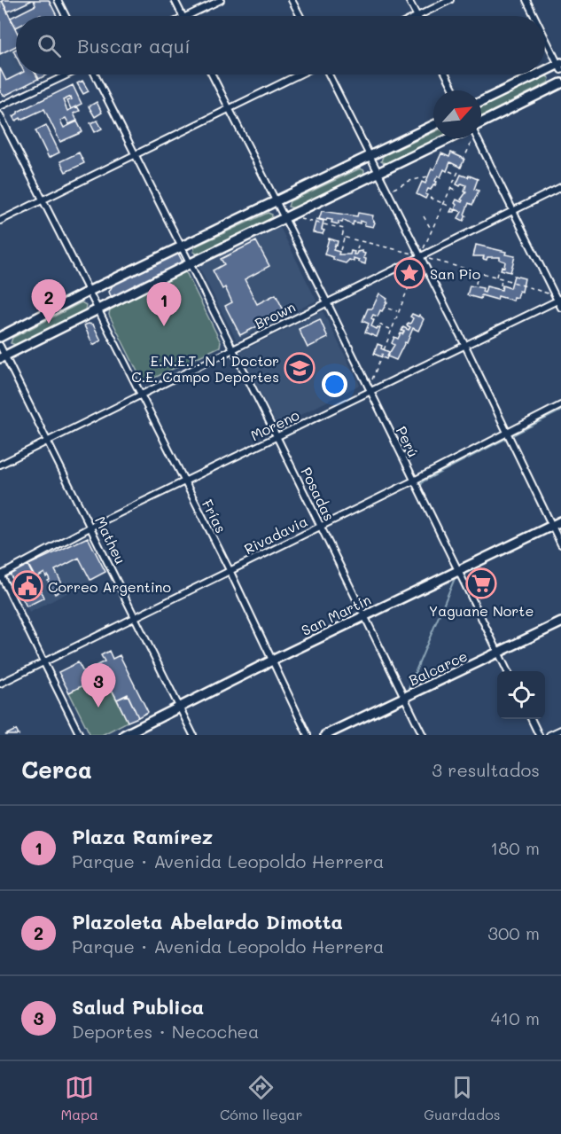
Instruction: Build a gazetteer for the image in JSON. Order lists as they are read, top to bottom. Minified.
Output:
{"streets":{"street":["Brown","Moreno","Perú","Posadas","Frías","Rivadavia","Matheu","San Martín","Balcarce"]},"crossings":[["Brown","Perú"],["Brown","Posadas"],["Brown","Frías"],["Brown","Matheu"],["Moreno","Perú"],["Moreno","Posadas"],["Moreno","Frías"],["Moreno","Matheu"],["Perú","Rivadavia"],["Perú","San Martín"],["Perú","Balcarce"],["Posadas","Rivadavia"],["Posadas","San Martín"],["Posadas","Balcarce"],["Frías","Rivadavia"],["Frías","San Martín"],["Rivadavia","Matheu"],["Matheu","San Martín"]],"places":{"place":["San Pio"],"school or university":["E.N.E.T. N 1 Doctor C.E. Campo Deportes"],"supermarket":["Yaguane Norte"],"public building":["Correo Argentino"]},"north":"top right","page":{"search":"Buscar aquí","pins":["2","1","3"],"heading":["Cerca","3 resultados"],"list":[{"mark":"1","name":"Plaza Ramírez","note":"Parque · Avenida Leopoldo Herrera","value":"180 m"},{"mark":"2","name":"Plazoleta Abelardo Dimotta","note":"Parque · Avenida Leopoldo Herrera","value":"300 m"},{"mark":"3","name":"Salud Publica","note":"Deportes · Necochea","value":"410 m"}],"nav":["Mapa","Cómo llegar","Guardados"]}}
